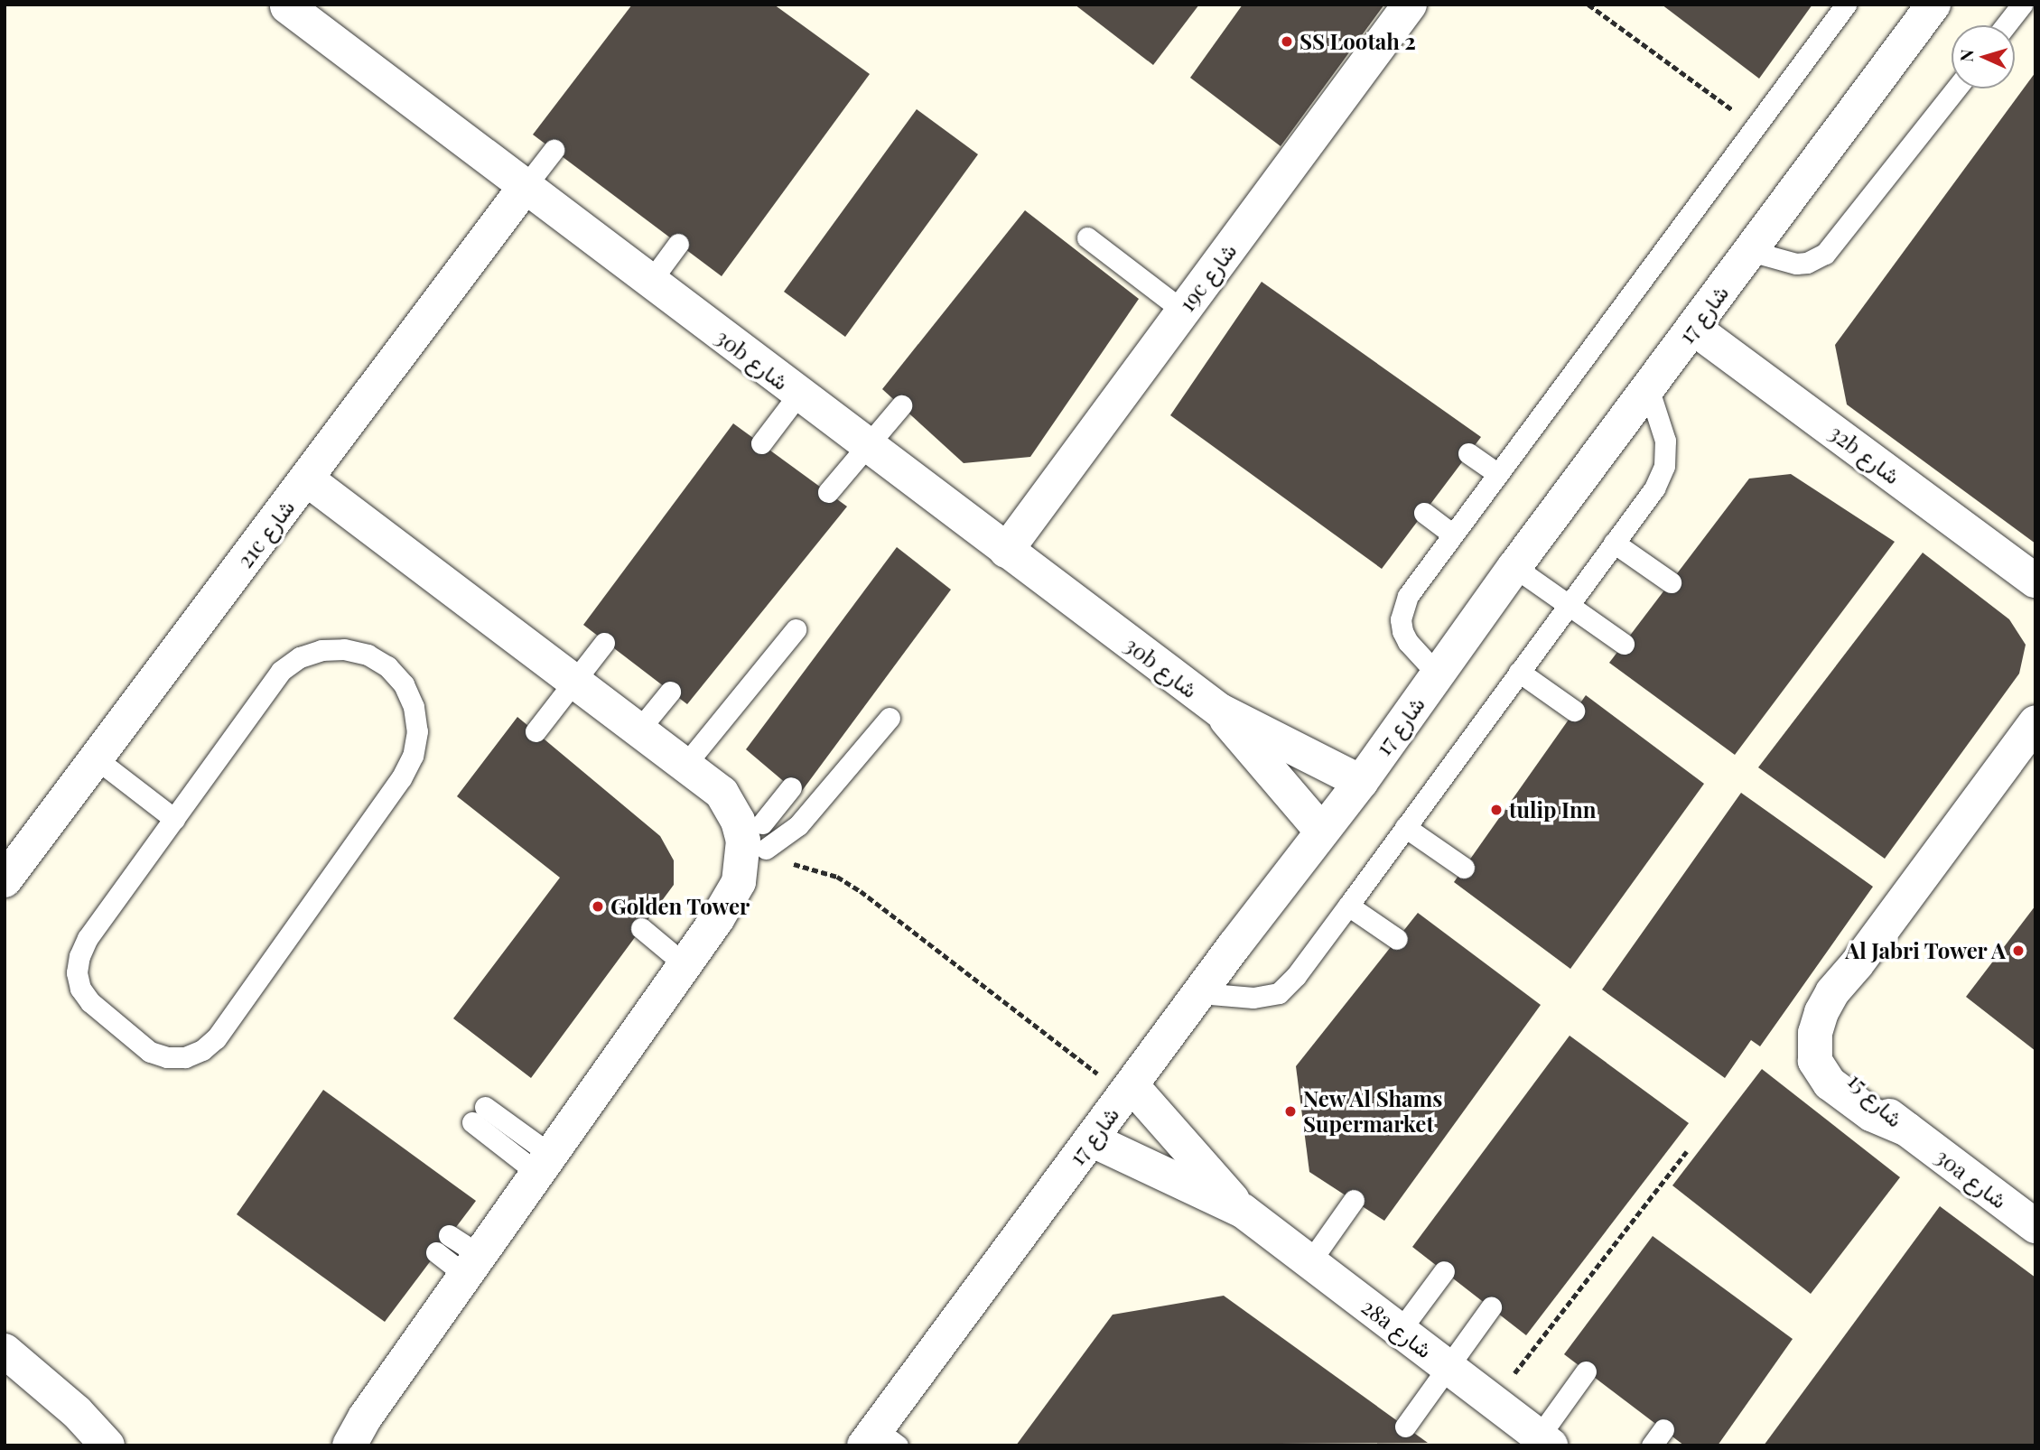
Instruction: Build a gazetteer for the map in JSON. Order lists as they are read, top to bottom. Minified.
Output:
{"streets":{"street":["19c شارع","شارع 17","30b شارع","32b شارع","21c شارع","شارع 15","30a شارع","28a شارع"]},"crossings":[["19c شارع","30b شارع"],["شارع 17","30b شارع"],["شارع 17","32b شارع"],["شارع 17","28a شارع"],["30b شارع","21c شارع"],["شارع 15","30a شارع"]],"places":["SS Lootah 2","tulip Inn","Golden Tower","Al Jabri Tower A","New Al Shams Supermarket"],"north":"left"}
